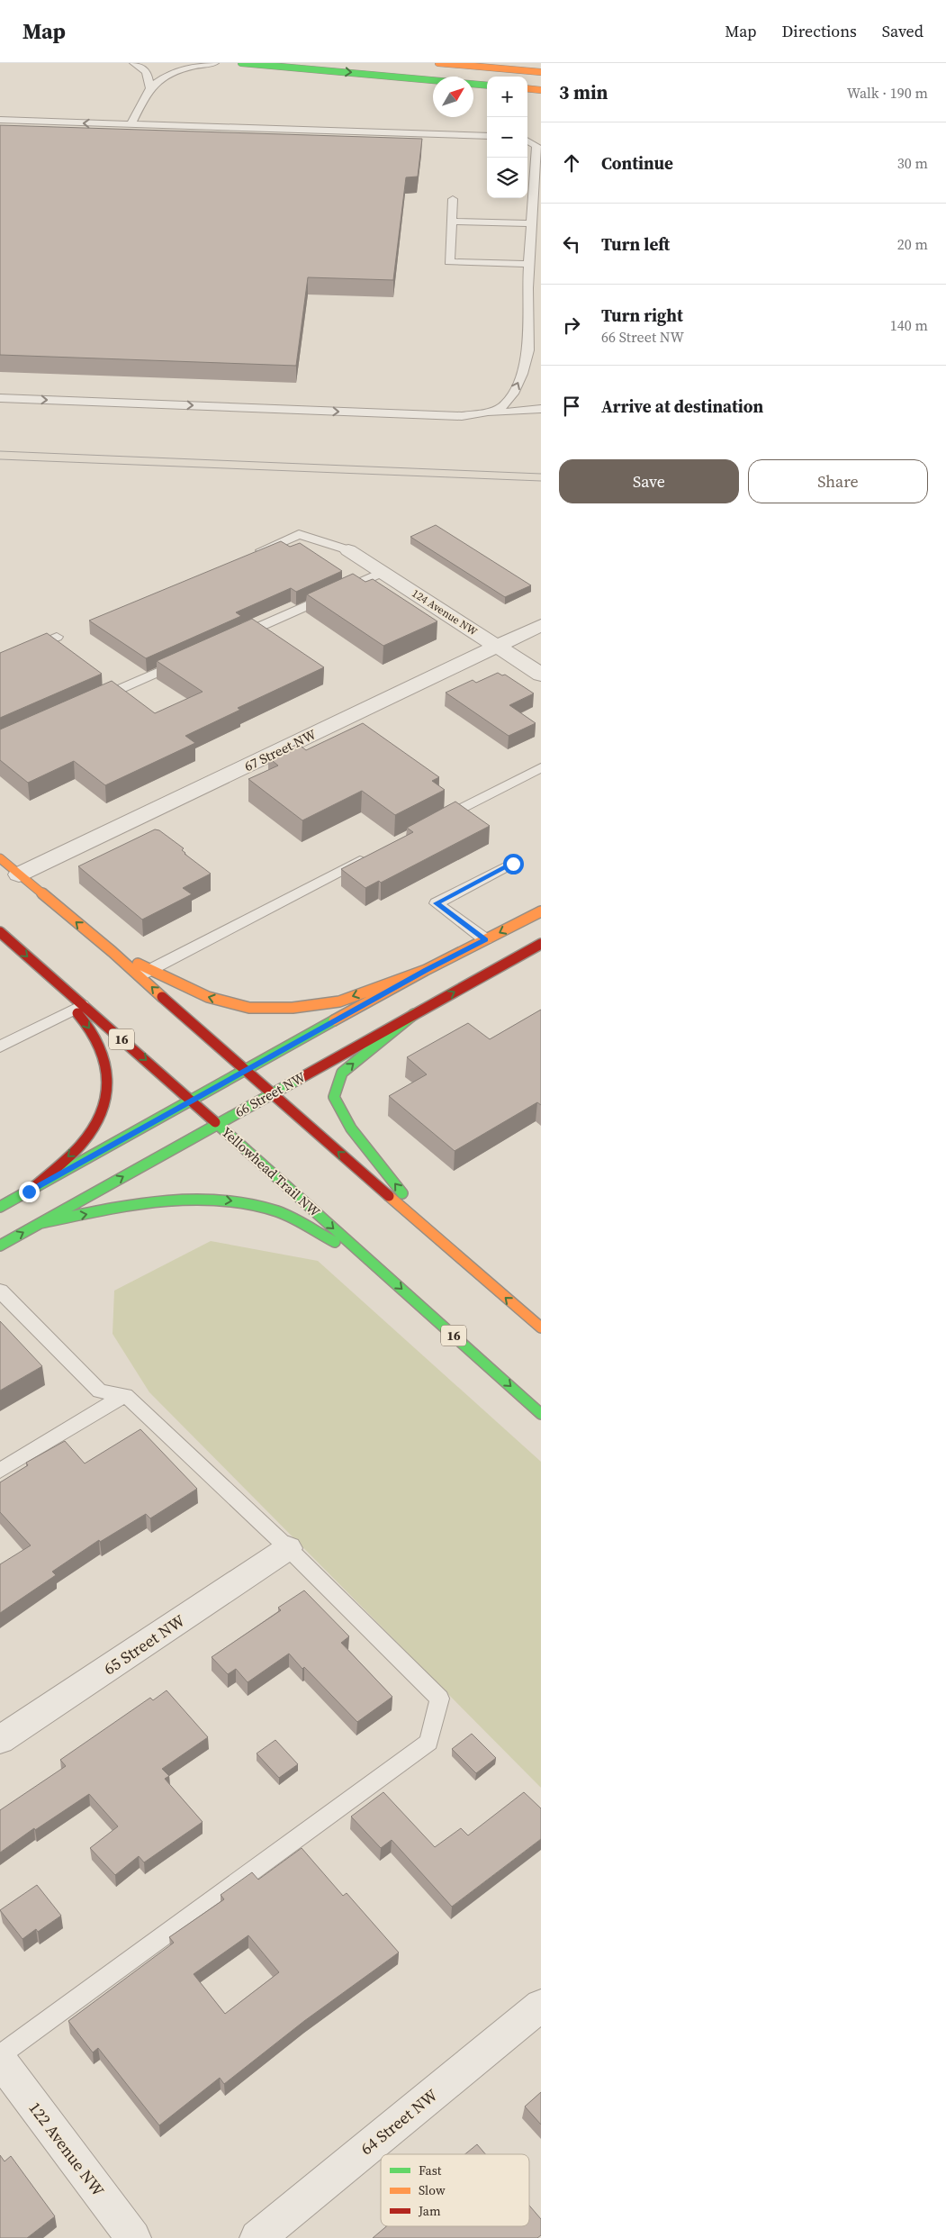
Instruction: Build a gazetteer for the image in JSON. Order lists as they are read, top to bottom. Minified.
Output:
{"streets":{"main road":["16","66 Street NW","Yellowhead Trail NW"],"street":["124 Avenue NW","67 Street NW","65 Street NW","64 Street NW","122 Avenue NW"]},"crossings":[["124 Avenue NW","67 Street NW"],["66 Street NW","Yellowhead Trail NW"]],"legend":["Fast","Slow","Jam"],"north":"top right","page":{"header":"Map","nav":["Map","Directions","Saved"],"heading":["3 min","Walk · 190 m"],"map_buttons":["+","−"],"list":[["Continue","30 m"],["Turn left","20 m"],["Turn right","66 Street NW","140 m"],"Arrive at destination"],"buttons":["Save","Share"]}}
